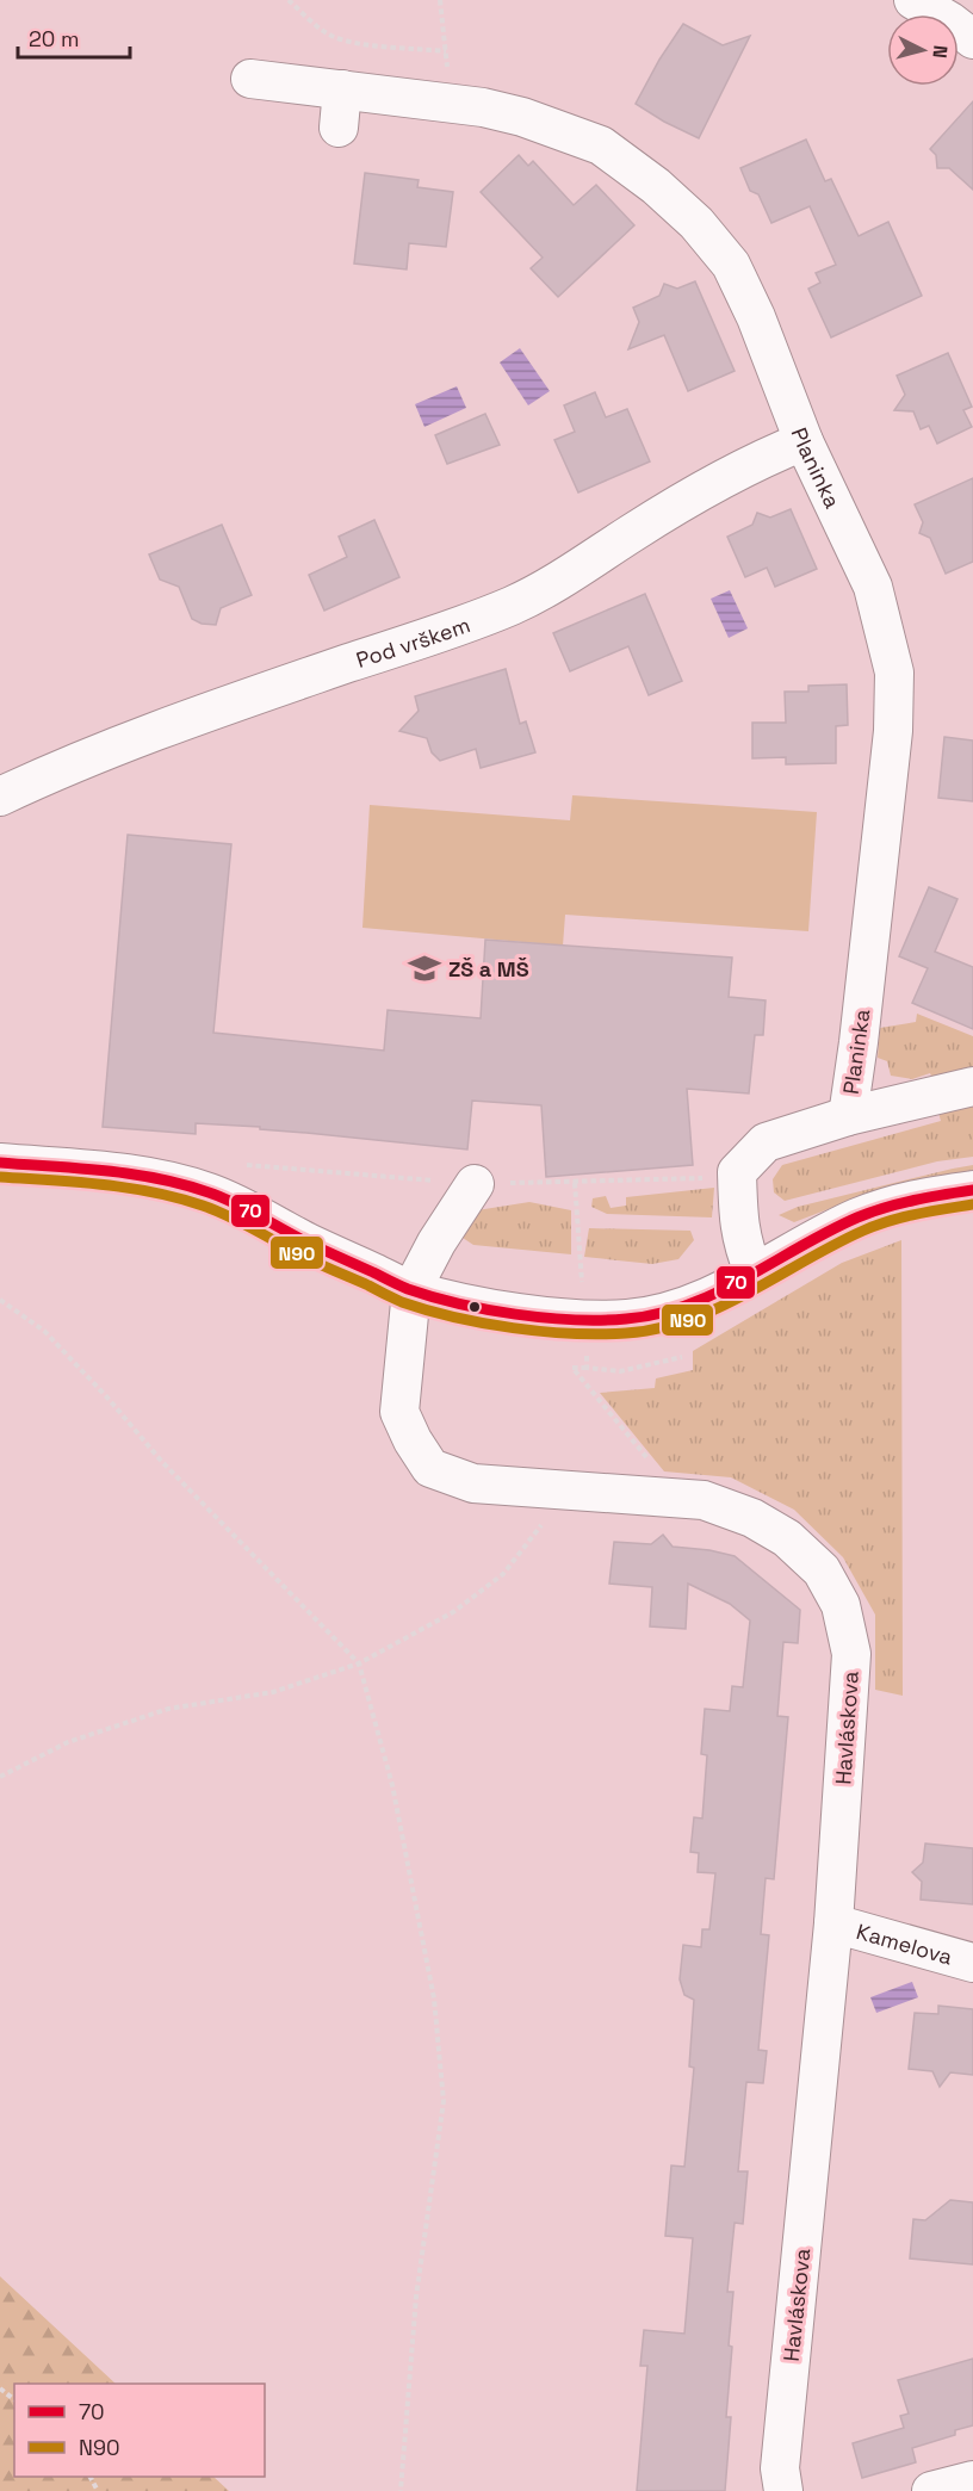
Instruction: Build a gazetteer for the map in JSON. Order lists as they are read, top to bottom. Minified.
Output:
{"streets":{"street":["Planinka","Pod vrškem","Havláskova","Kamelova"]},"crossings":[["Planinka","Pod vrškem"],["Havláskova","Kamelova"]],"places":{"school or university":["ZŠ a MŠ"]},"lines":["transit line 70","transit line N90"],"legend":["70","N90"],"scale_bar":"20 m","north":"right"}
